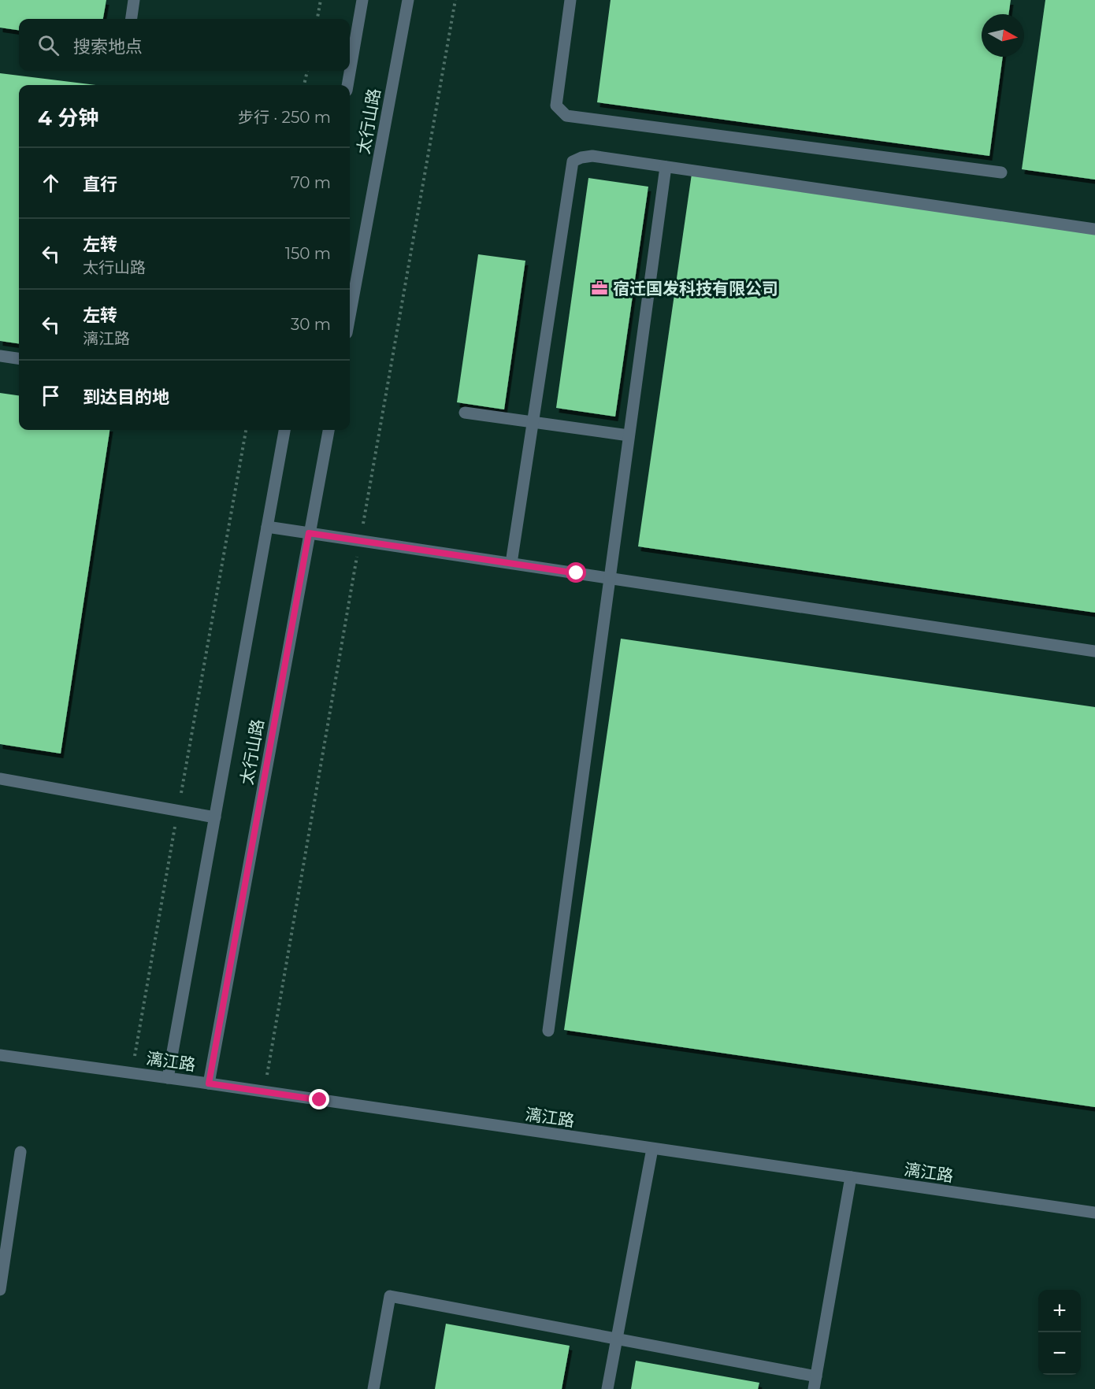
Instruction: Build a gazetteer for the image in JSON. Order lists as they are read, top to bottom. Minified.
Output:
{"streets":{"street":["太行山路","漓江路"]},"crossings":[["太行山路","漓江路"]],"places":{"office":["宿迁国发科技有限公司"]},"north":"right","page":{"search":"搜索地点","heading":["4 分钟","步行 · 250 m"],"list":[["直行","70 m"],["左转","太行山路","150 m"],["左转","漓江路","30 m"],"到达目的地"],"map_buttons":["+","−"]}}
